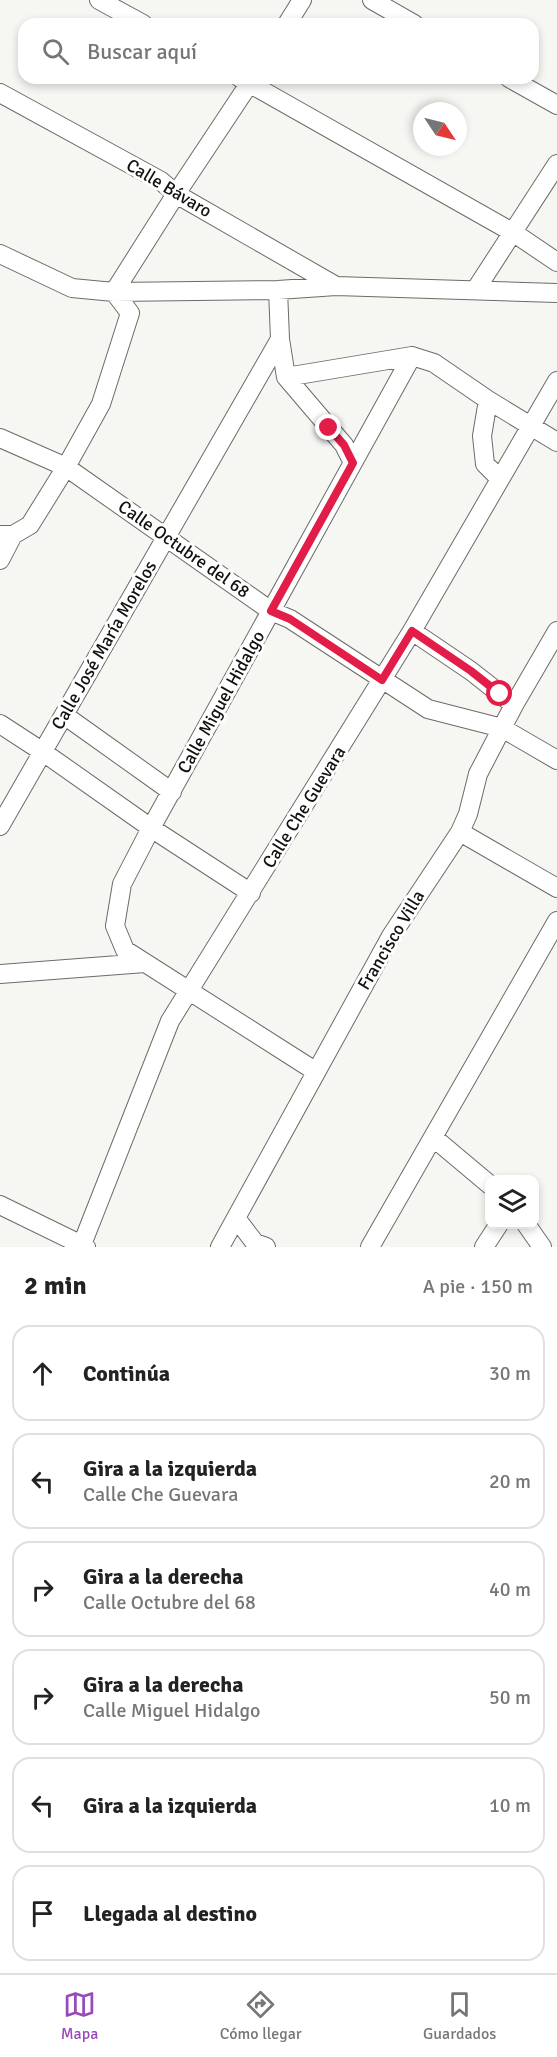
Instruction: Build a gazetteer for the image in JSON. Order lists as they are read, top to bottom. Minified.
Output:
{"streets":{"street":["Calle Bávaro","Calle Octubre del 68","Calle José María Morelos","Calle Miguel Hidalgo","Calle Che Guevara","Francisco Villa"]},"crossings":[["Calle Octubre del 68","Calle José María Morelos"],["Calle Octubre del 68","Calle Miguel Hidalgo"],["Calle Octubre del 68","Calle Che Guevara"],["Calle Octubre del 68","Francisco Villa"]],"north":"bottom right","page":{"search":"Buscar aquí","heading":["2 min","A pie · 150 m"],"list":[["Continúa","30 m"],["Gira a la izquierda","Calle Che Guevara","20 m"],["Gira a la derecha","Calle Octubre del 68","40 m"],["Gira a la derecha","Calle Miguel Hidalgo","50 m"],["Gira a la izquierda","10 m"],"Llegada al destino"],"nav":["Mapa","Cómo llegar","Guardados"]}}
